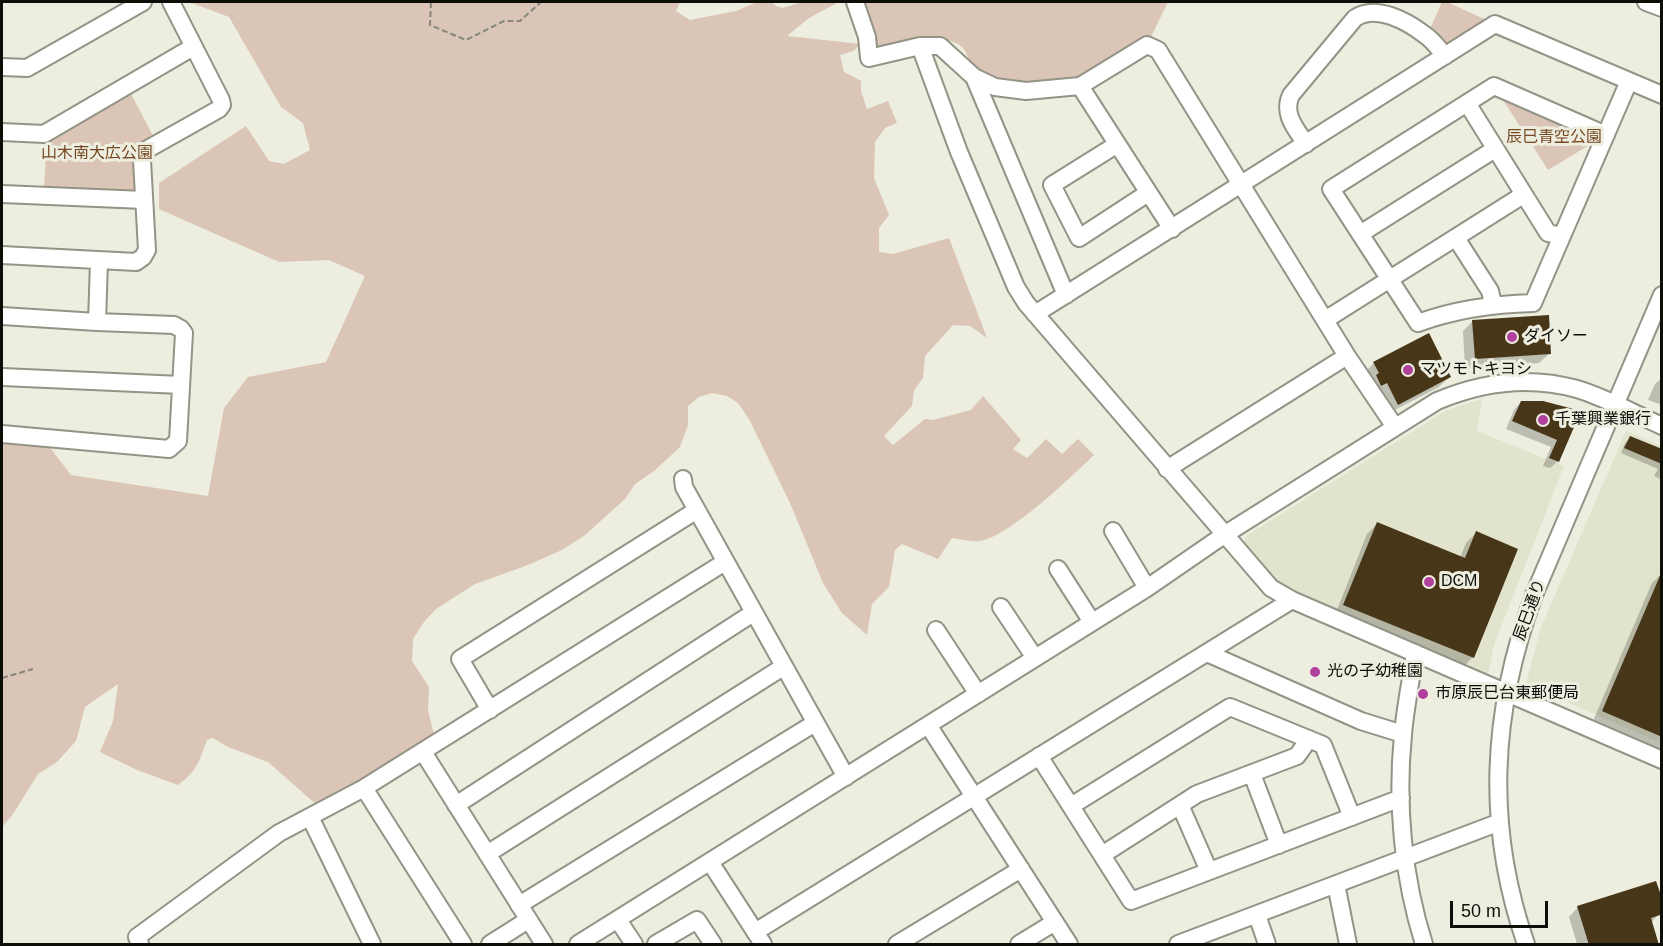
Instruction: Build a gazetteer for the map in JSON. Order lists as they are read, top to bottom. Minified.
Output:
{"streets":{"street":["辰巳通り"]},"parks":["辰巳青空公園","山木南大広公園"],"places":["ダイソー","マツモトキヨシ","千葉興業銀行","DCM","光の子幼稚園","市原辰巳台東郵便局"],"scale_bar":"50 m"}
